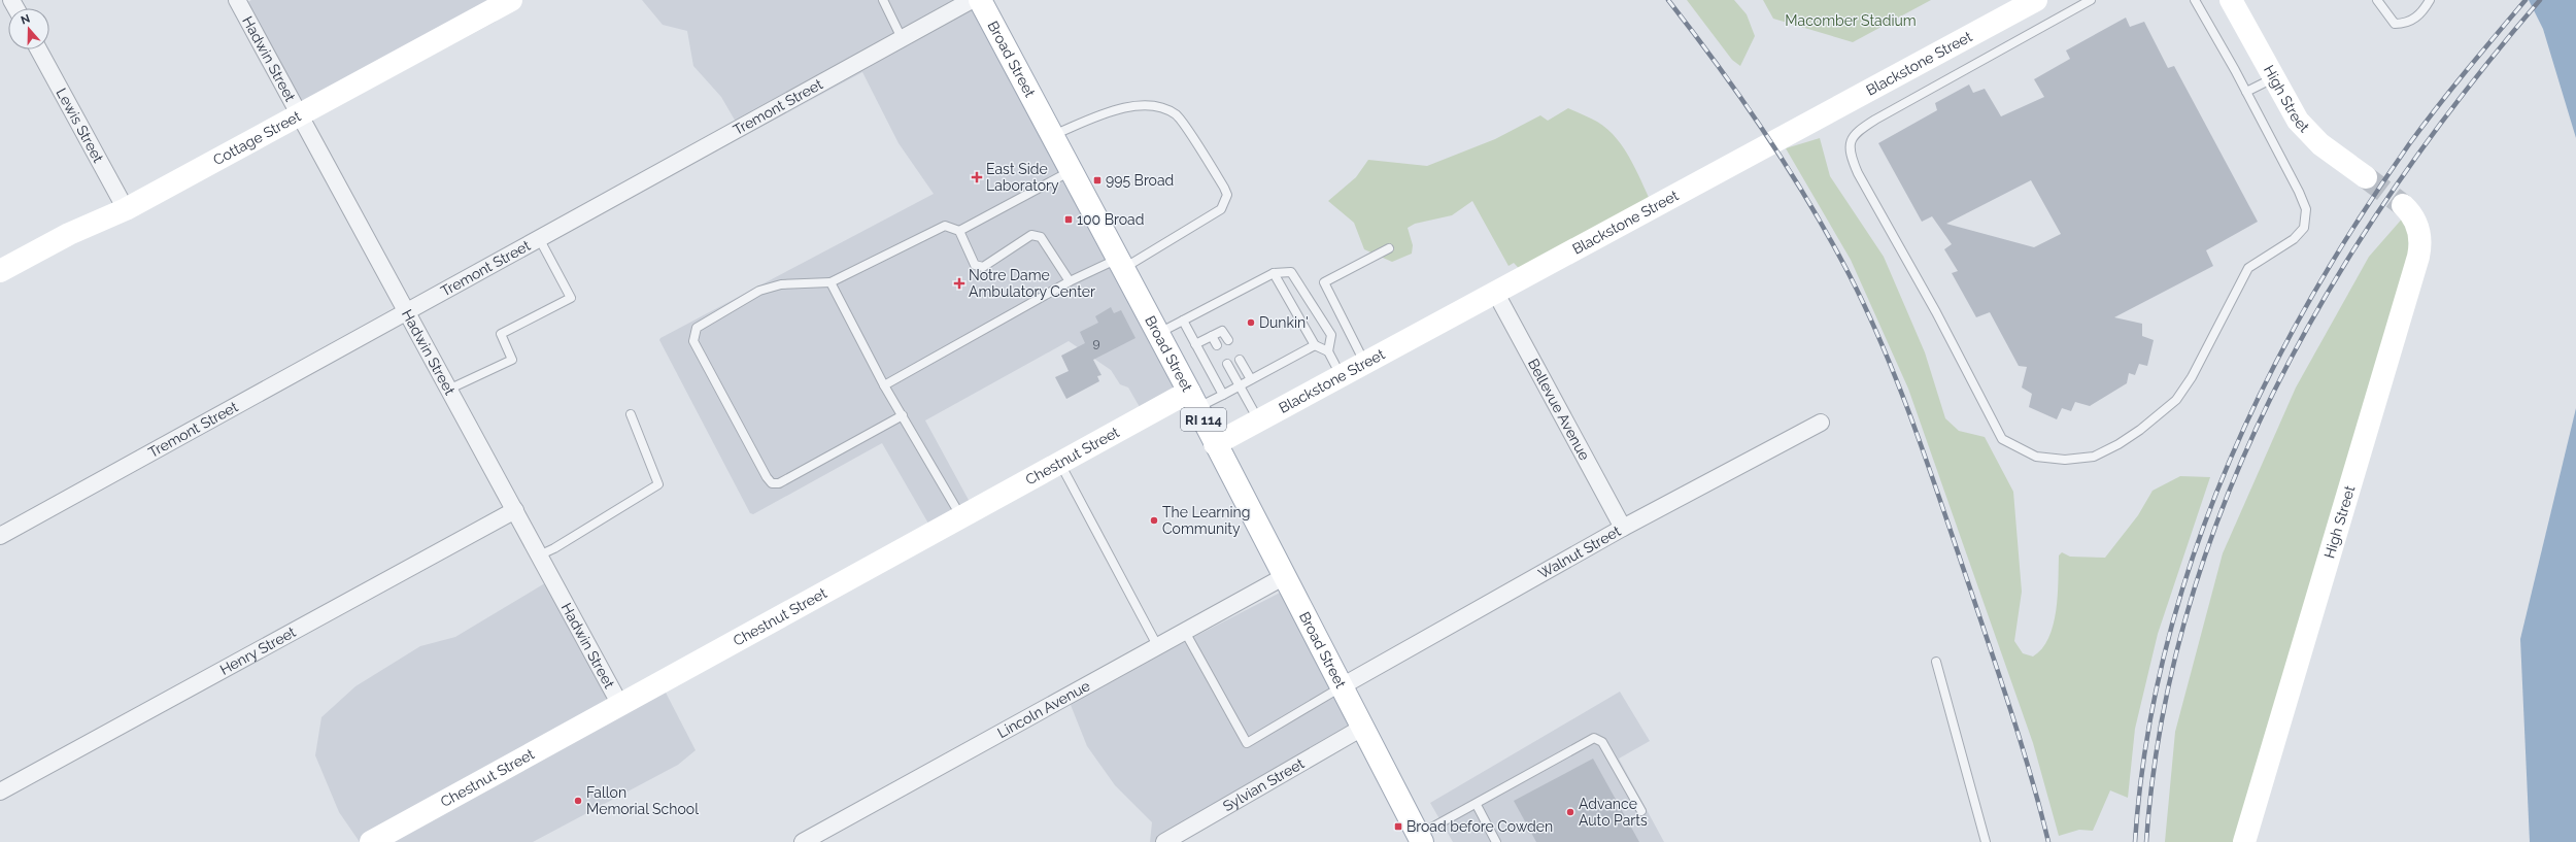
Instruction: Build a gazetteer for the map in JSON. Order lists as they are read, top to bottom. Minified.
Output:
{"streets":{"street":["Hadwin Street","Broad Street","Blackstone Street","High Street","Tremont Street","Lewis Street","Cottage Street","Bellevue Avenue","RI 114","Chestnut Street","Walnut Street","Henry Street","Lincoln Avenue","Sylvian Street"]},"crossings":[["Hadwin Street","Tremont Street"],["Hadwin Street","Cottage Street"],["Hadwin Street","Chestnut Street"],["Hadwin Street","Henry Street"],["Broad Street","Blackstone Street"],["Broad Street","Chestnut Street"],["Broad Street","Walnut Street"],["Broad Street","Lincoln Avenue"],["Broad Street","Sylvian Street"],["Blackstone Street","Bellevue Avenue"],["Lewis Street","Cottage Street"],["Bellevue Avenue","Walnut Street"]],"parks":["Macomber Stadium"],"places":{"health":["East Side Laboratory","Notre Dame Ambulatory Center"],"transit":["995 Broad","100 Broad","Broad before Cowden"],"other":["Dunkin'","The Learning Community","Fallon Memorial School","Advance Auto Parts"]},"house_numbers":["9"],"north":"top"}
